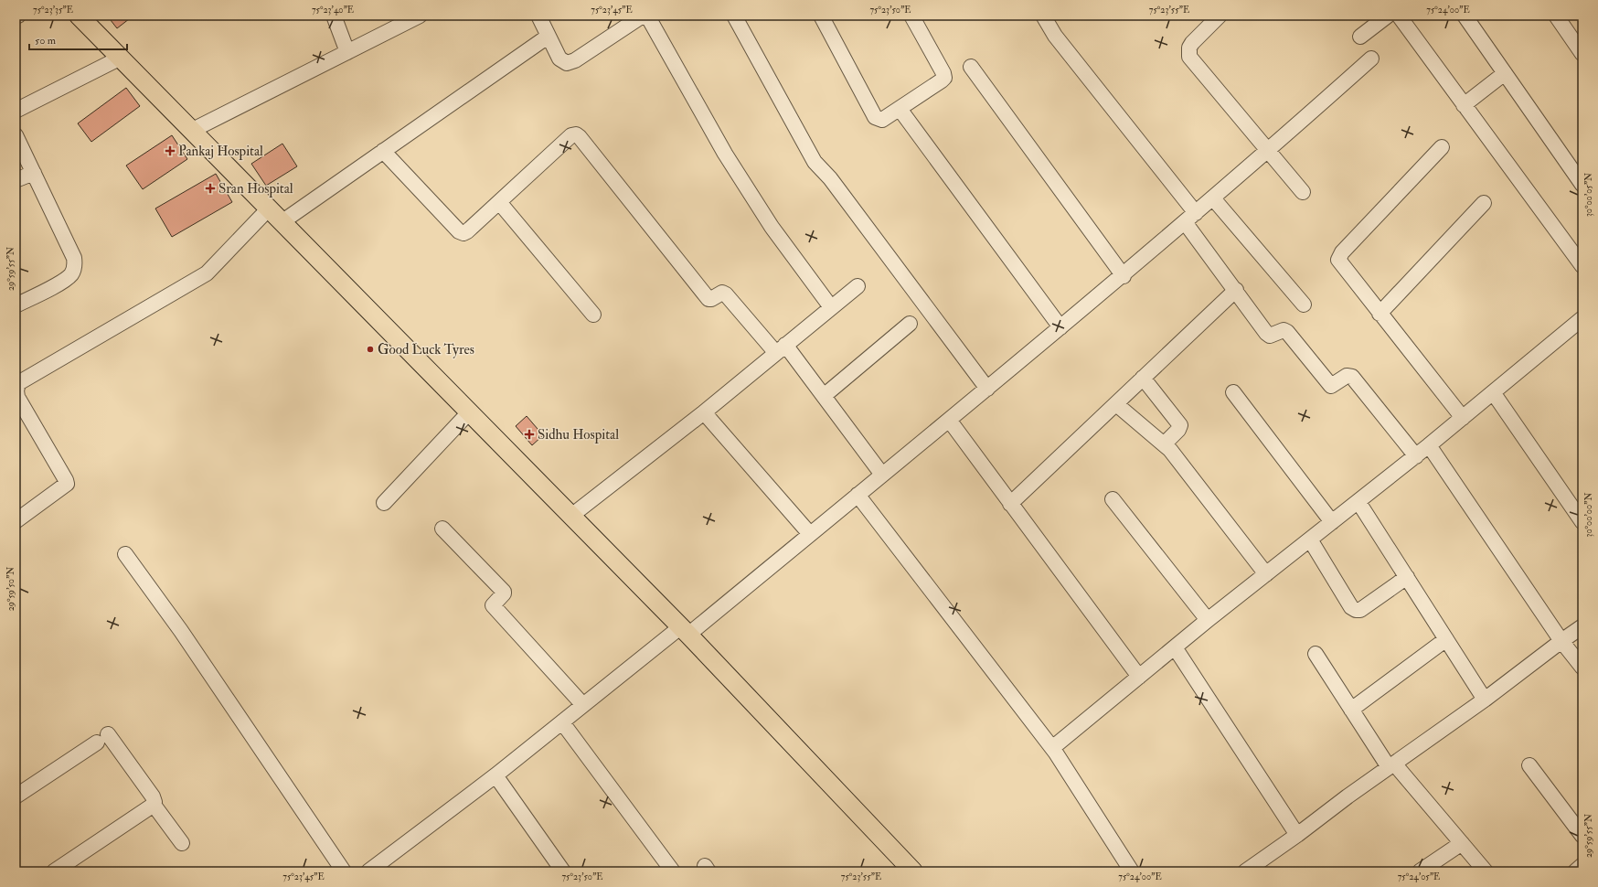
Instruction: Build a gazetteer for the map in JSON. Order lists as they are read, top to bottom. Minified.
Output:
{"places":{"health":["Pankaj Hospital","Sran Hospital","Sidhu Hospital"],"other":["Good Luck Tyres"]},"scale_bar":"50 m","coordinates":["75°23'35\"E","75°23'40\"E","75°23'45\"E","75°23'50\"E","75°23'55\"E","75°24'00\"E","30°00'05\"N","29°59'55\"N","30°00'00\"N","29°59'50\"N","75°24'05\"E"]}
